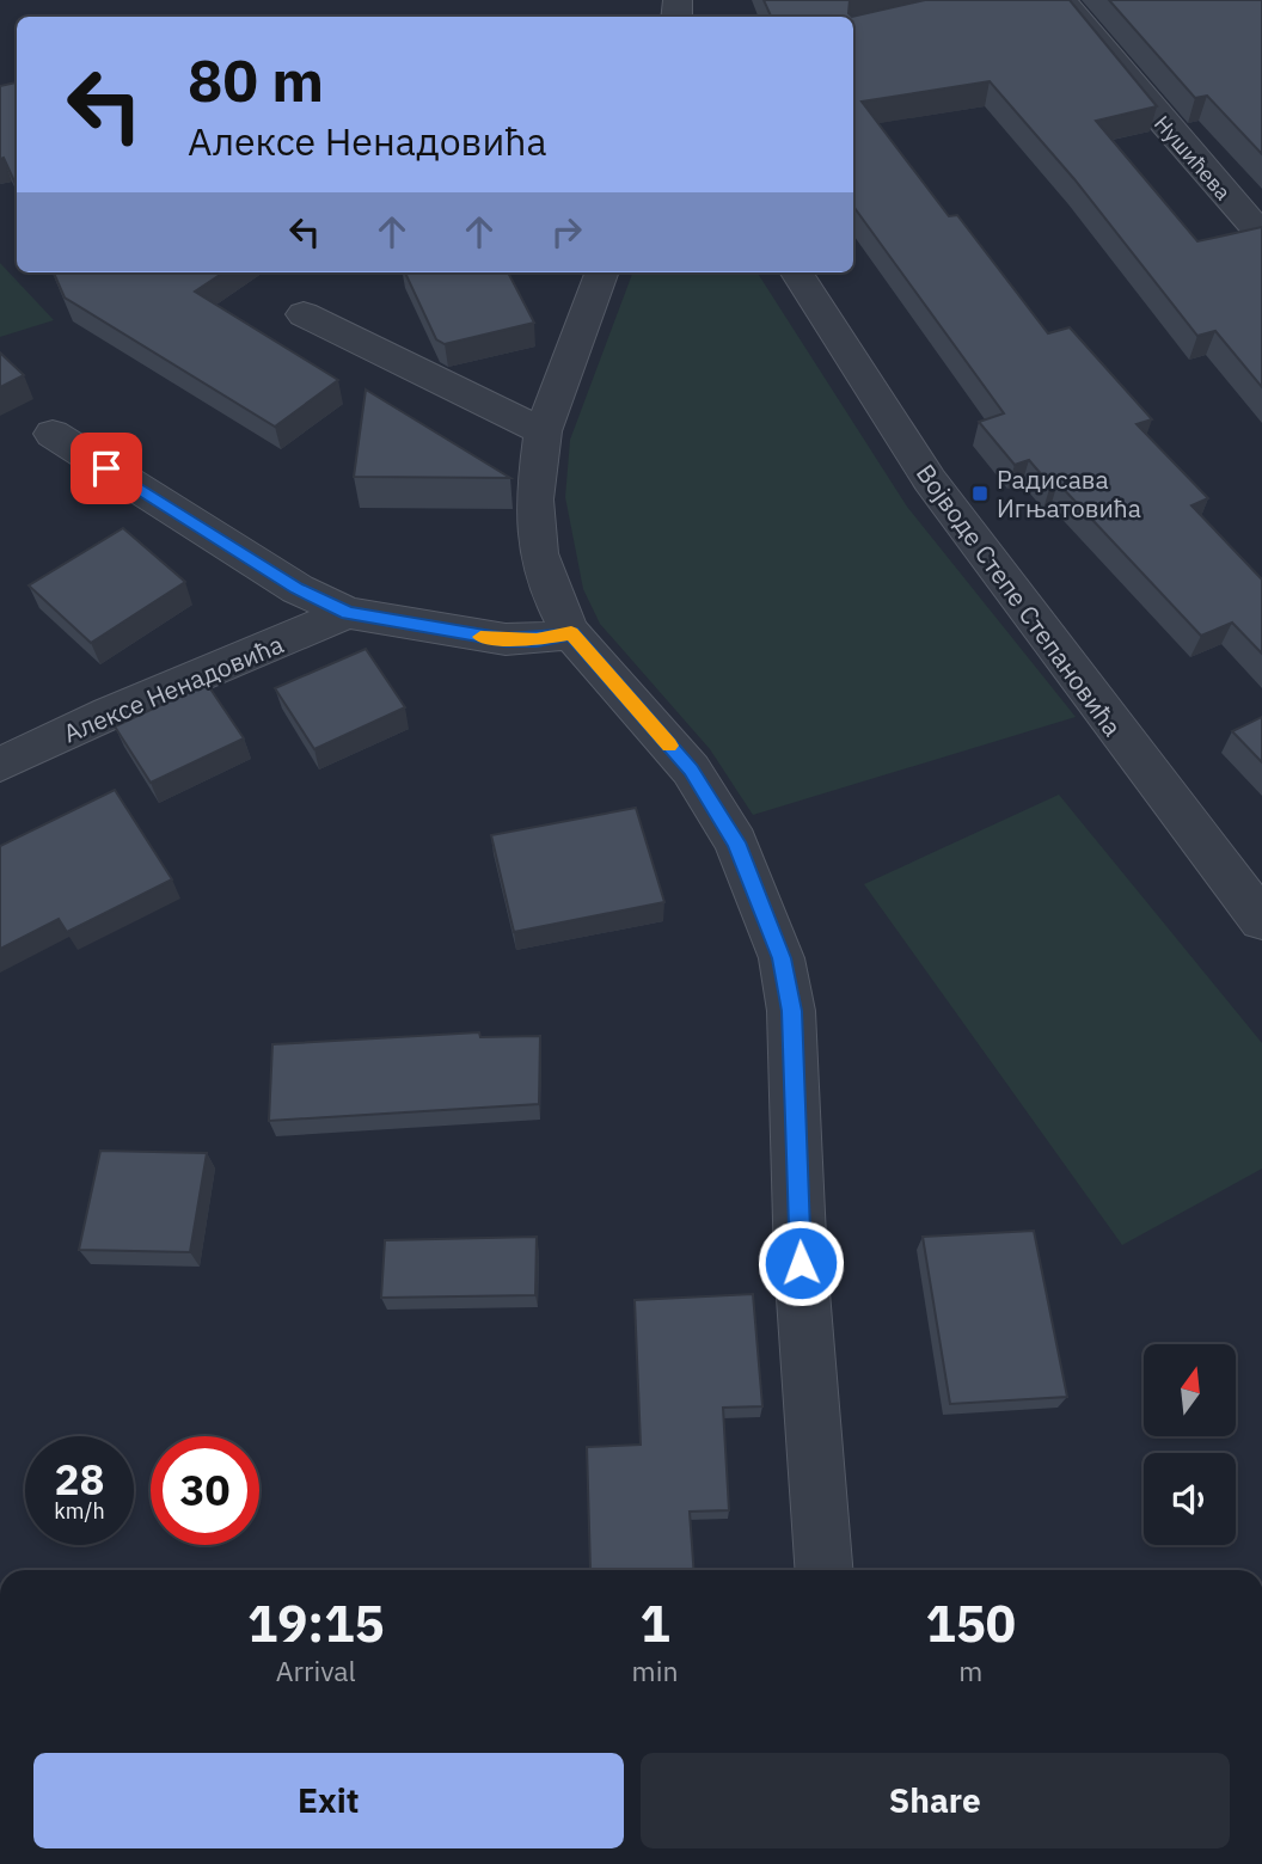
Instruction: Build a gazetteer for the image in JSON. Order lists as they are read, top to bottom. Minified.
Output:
{"streets":{"street":["Нушићева","Војводе Степе Степановића","Алексе Ненадовића"]},"places":{"transit":["Радисава Игњатовића"]},"north":"top","page":{"turn":["80 m","Алексе Ненадовића"],"speed":"28 km/h","limit":"30","eta":["19:15","Arrival","1","min","150","m"],"buttons":["Exit","Share"]}}
